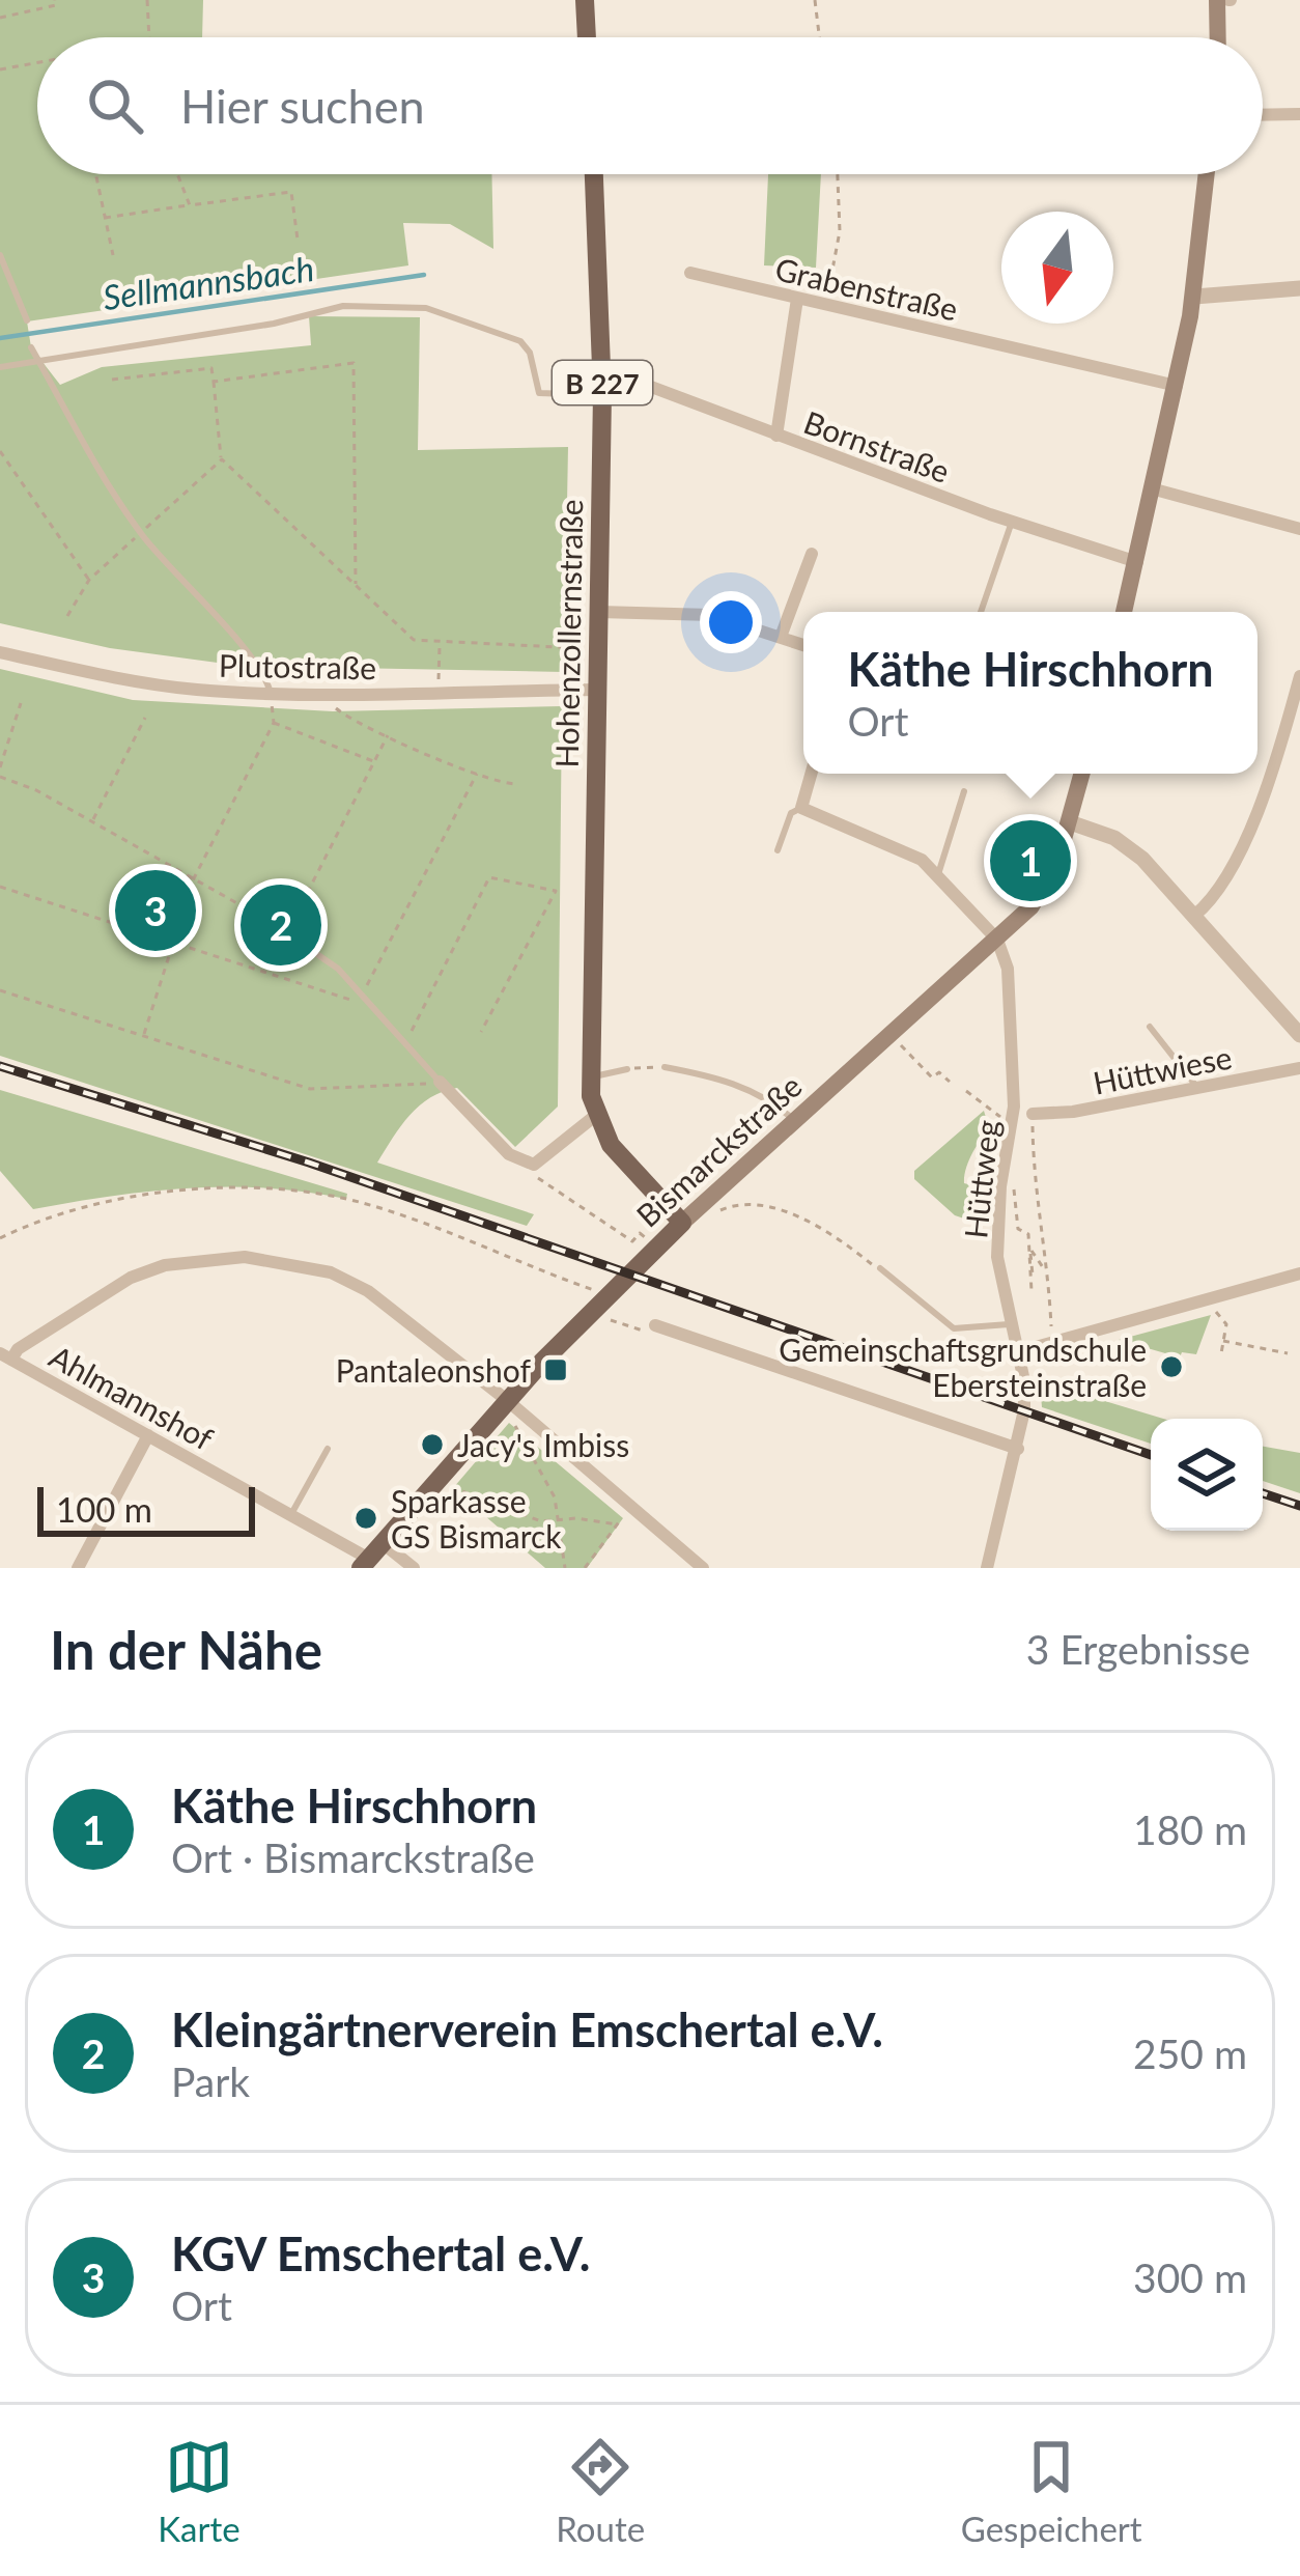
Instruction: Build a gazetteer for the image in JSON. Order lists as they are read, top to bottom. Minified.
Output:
{"streets":{"main road":["B 227","Hohenzollernstraße","Bismarckstraße"],"street":["Grabenstraße","Bornstraße","Plutostraße","Hüttwiese","Hüttweg","Ahlmannshof"]},"crossings":[["Bornstraße","Hohenzollernstraße"],["Hohenzollernstraße","Plutostraße"],["Hohenzollernstraße","Bismarckstraße"],["Bismarckstraße","Hüttweg"],["Bismarckstraße","Ahlmannshof"]],"water":["Sellmannsbach"],"places":{"other":["Gemeinschaftsgrundschule Ebersteinstraße","Jacy's Imbiss","Sparkasse GS Bismarck"],"transit":["Pantaleonshof"]},"scale_bar":"100 m","north":"bottom","page":{"search":"Hier suchen","popup":["Käthe Hirschhorn","Ort"],"pins":["1","3","2"],"scale":"100 m","heading":["In der Nähe","3 Ergebnisse"],"list":[{"mark":"1","name":"Käthe Hirschhorn","note":"Ort · Bismarckstraße","value":"180 m"},{"mark":"2","name":"Kleingärtnerverein Emschertal e.V.","note":"Park","value":"250 m"},{"mark":"3","name":"KGV Emschertal e.V.","note":"Ort","value":"300 m"}],"nav":["Karte","Route","Gespeichert"]}}
